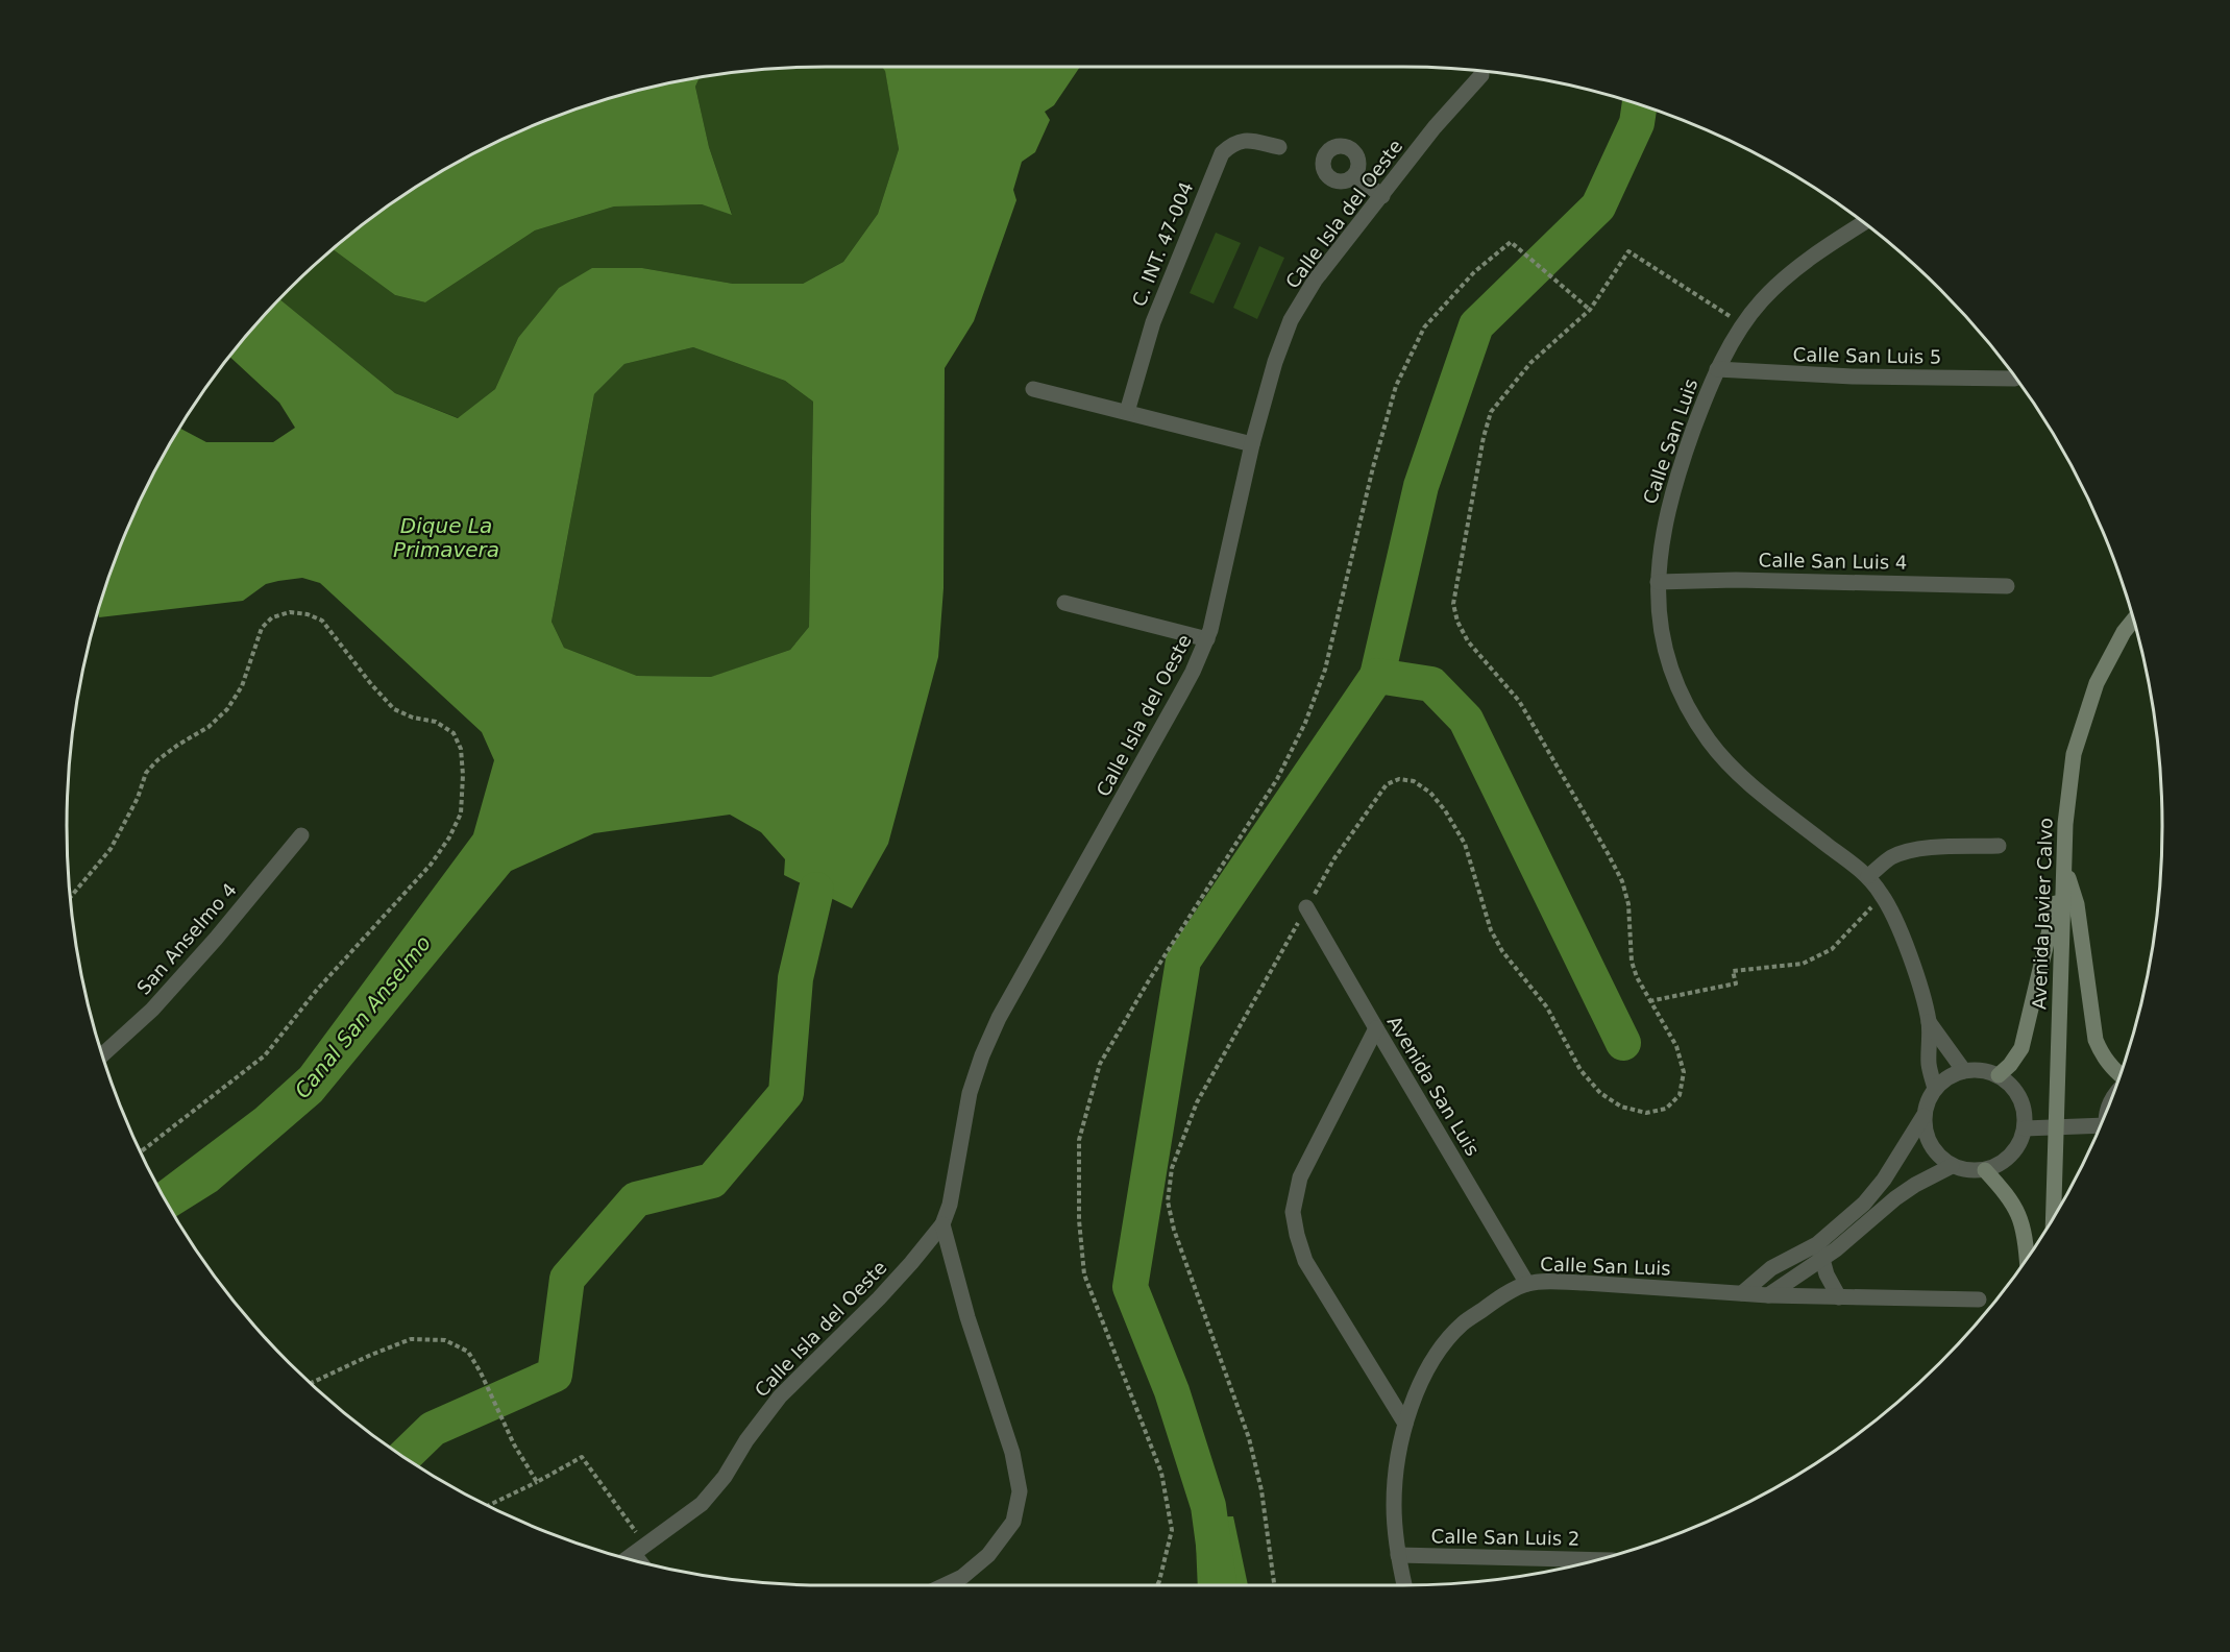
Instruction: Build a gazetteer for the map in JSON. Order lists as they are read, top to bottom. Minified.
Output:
{"streets":{"street":["Calle Isla del Oeste","C. INT. 47-004","Calle San Luis 5","Calle San Luis","Calle San Luis 4","Avenida Javier Calvo","San Anselmo 4","Avenida San Luis","Calle San Luis 2"]},"crossings":[["Calle San Luis 5","Calle San Luis"],["Calle San Luis","Calle San Luis 4"],["Calle San Luis","Avenida San Luis"],["Calle San Luis","Calle San Luis 2"]],"water":["Dique La Primavera","Canal San Anselmo"]}
